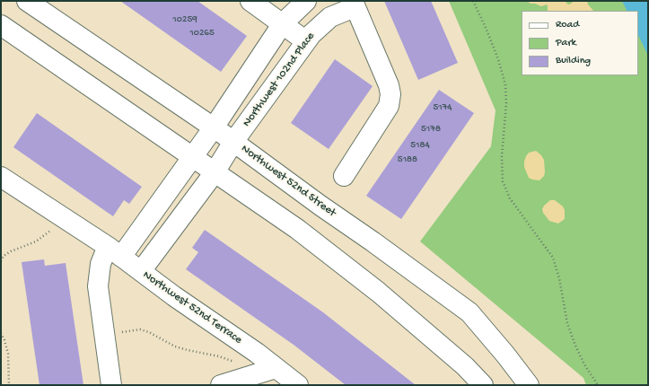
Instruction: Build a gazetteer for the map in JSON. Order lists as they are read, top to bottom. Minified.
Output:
{"streets":{"street":["Northwest 102nd Place","Northwest 52nd Street","Northwest 52nd Terrace"]},"crossings":[["Northwest 102nd Place","Northwest 52nd Street"],["Northwest 102nd Place","Northwest 52nd Terrace"]],"house_numbers":["10259","10265","5174","5178","5184","5188"],"legend":["Road","Park","Building"]}
